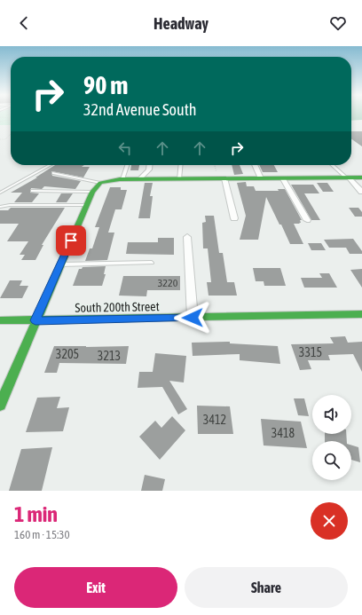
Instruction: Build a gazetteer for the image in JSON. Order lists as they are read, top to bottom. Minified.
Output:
{"streets":{"street":["South 200th Street"]},"house_numbers":["3220","3315","3205","3213","3412","3418"],"page":{"header":"Headway","turn":["90 m","32nd Avenue South"],"heading":["1 min","160 m · 15:30"],"buttons":["Exit","Share"]}}
